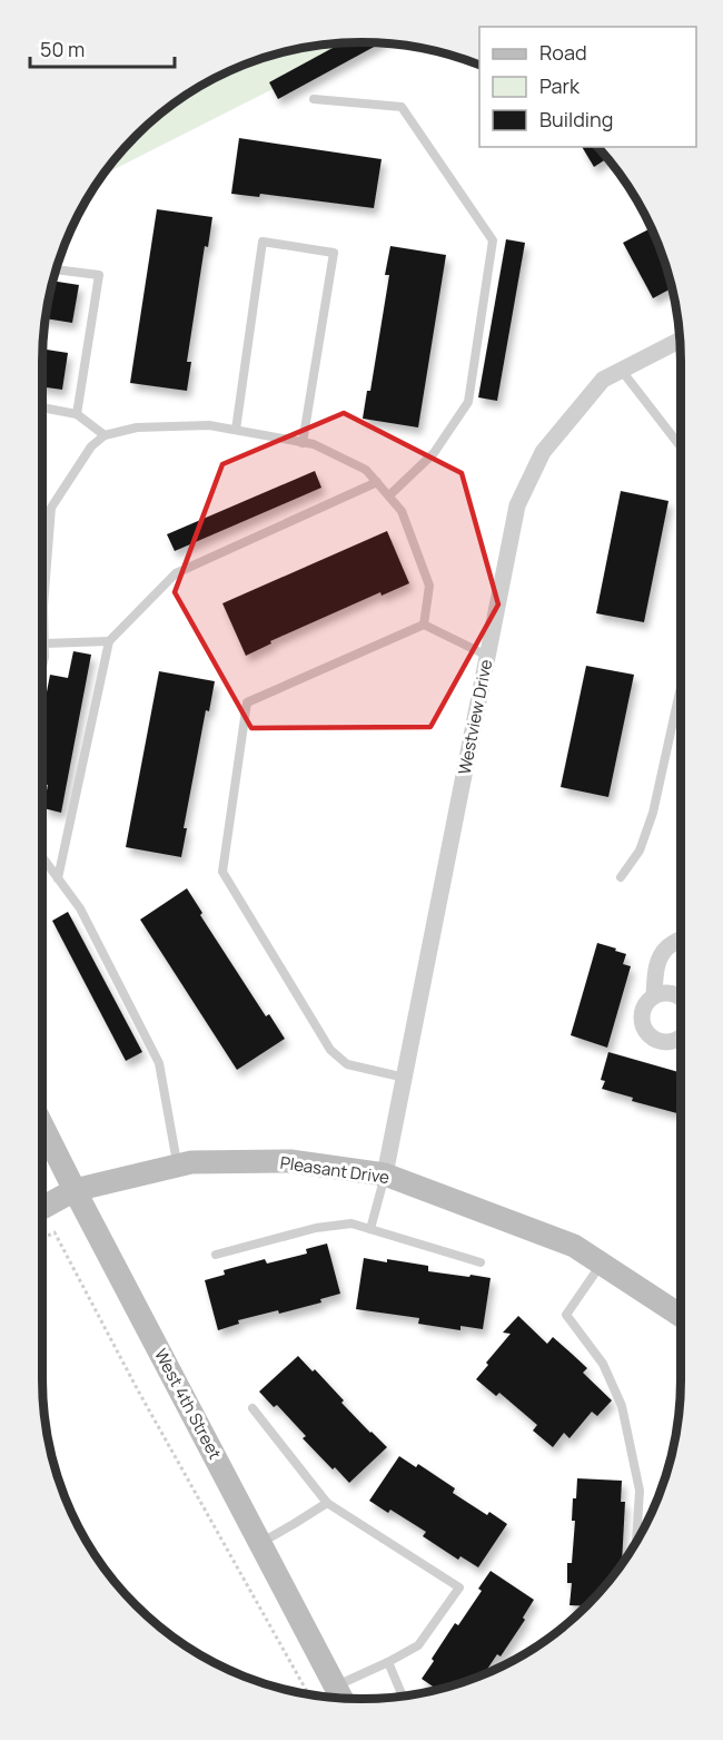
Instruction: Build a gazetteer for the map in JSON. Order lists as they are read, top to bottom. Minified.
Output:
{"streets":{"street":["Westview Drive","Pleasant Drive","West 4th Street"]},"crossings":[["Westview Drive","Pleasant Drive"],["Pleasant Drive","West 4th Street"]],"legend":["Road","Park","Building"],"scale_bar":"50 m"}
